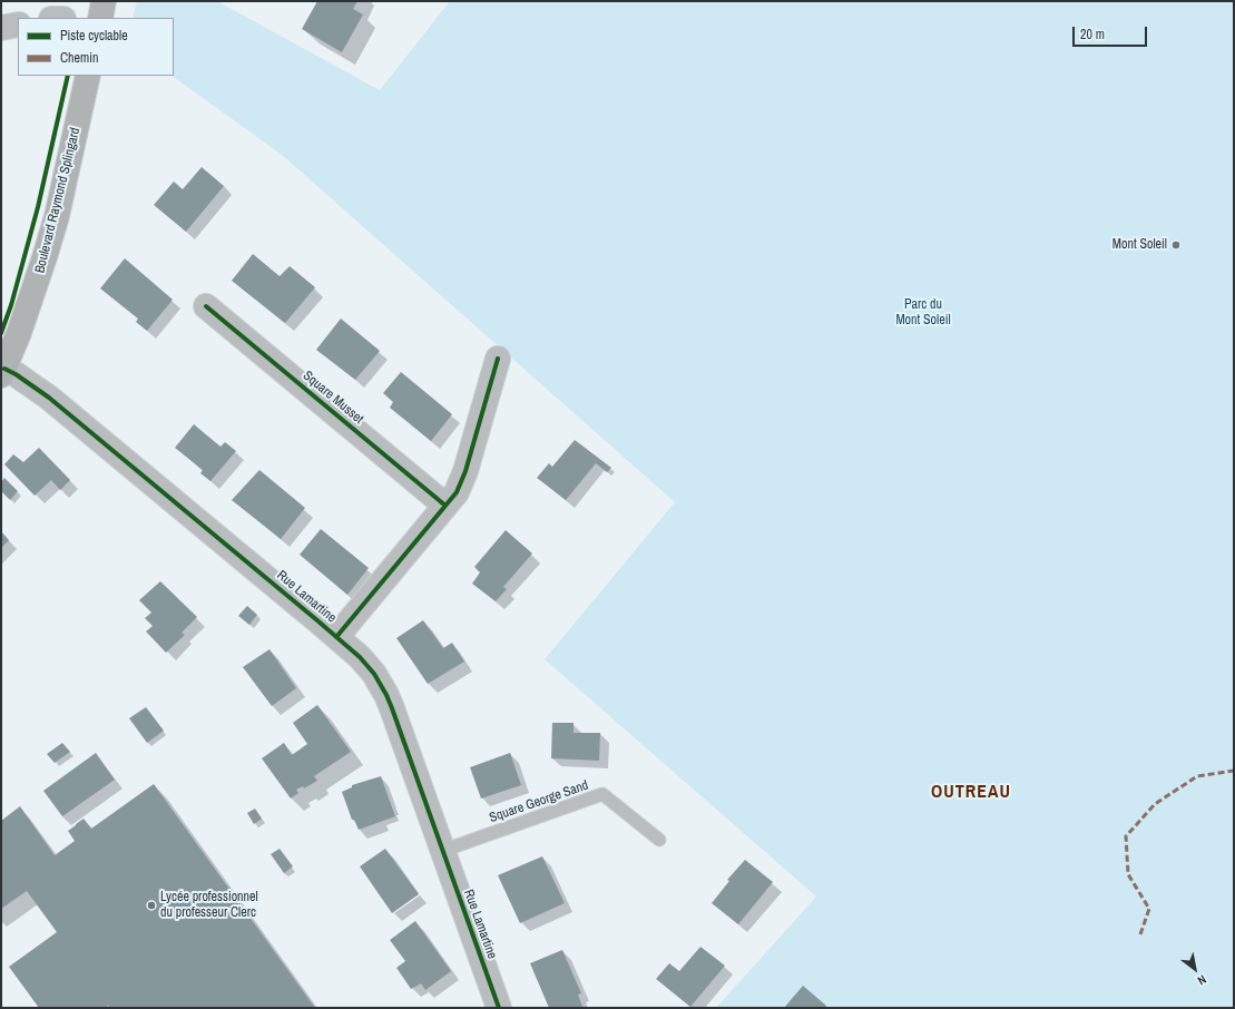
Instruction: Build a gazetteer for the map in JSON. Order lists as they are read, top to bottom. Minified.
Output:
{"streets":{"main road":["Boulevard Raymond Splingard"],"street":["Square Musset","Rue Lamartine"],"lane":["Square George Sand"]},"crossings":[["Boulevard Raymond Splingard","Rue Lamartine"],["Rue Lamartine","Square George Sand"]],"districts":["OUTREAU"],"parks":["Parc du Mont Soleil"],"places":["Mont Soleil","Lycée professionnel du professeur Clerc"],"legend":["Piste cyclable","Chemin"],"scale_bar":"20 m","north":"bottom right"}
